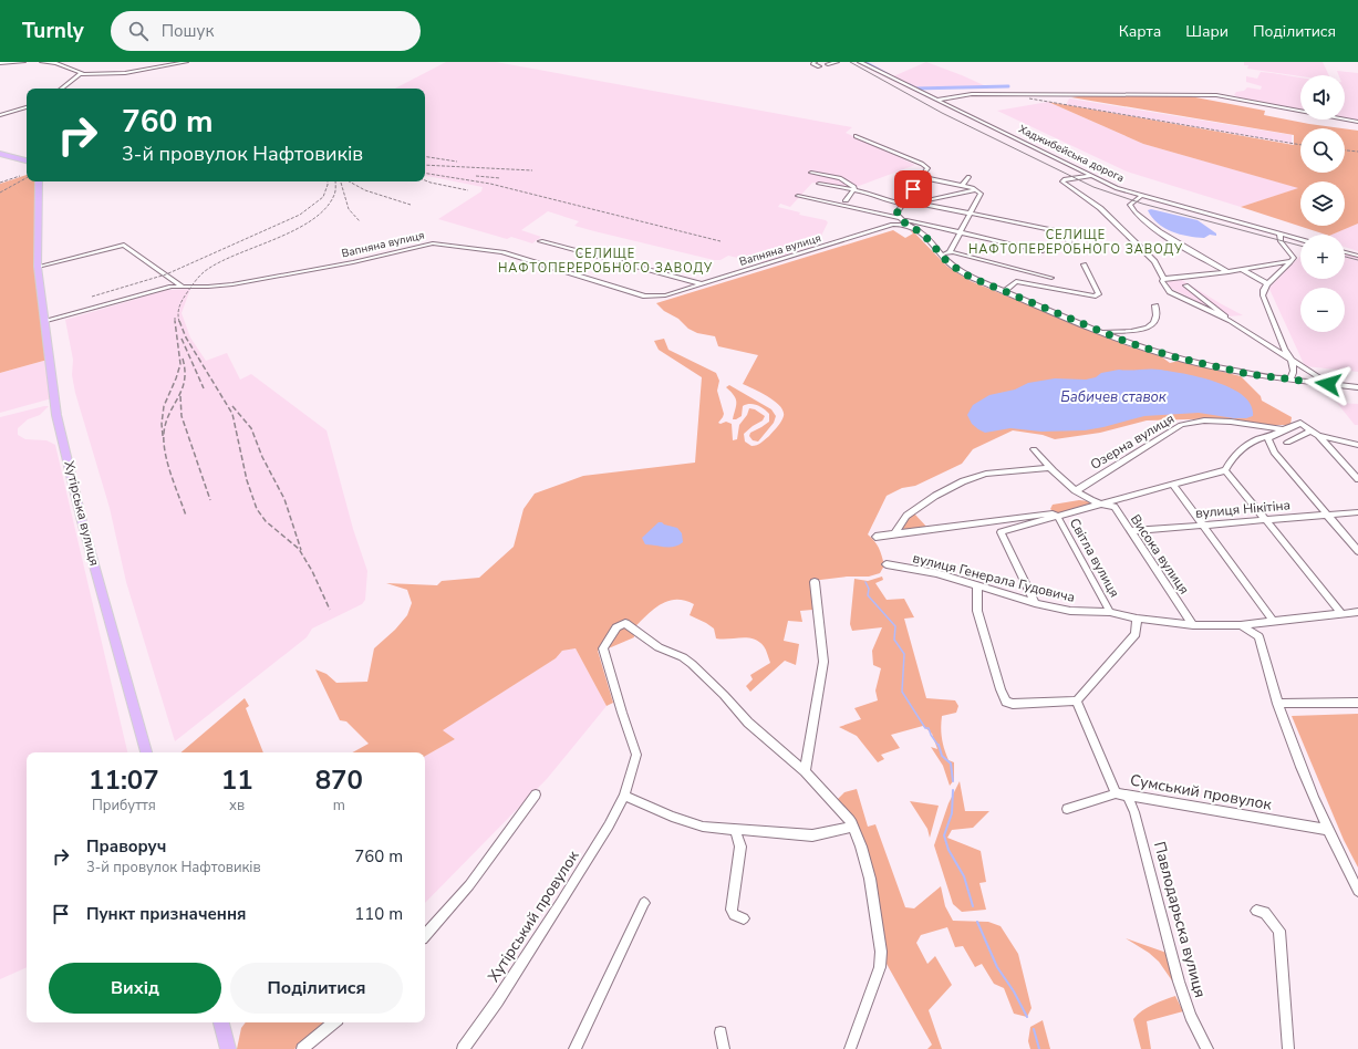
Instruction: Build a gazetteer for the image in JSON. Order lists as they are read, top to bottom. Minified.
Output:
{"streets":{"main road":["Хутірська вулиця"],"street":["Хаджибейська дорога","Вапняна вулиця","Озерна вулиця","вулиця Нікітіна","Висока вулиця","Світла вулиця","вулиця Генерала Гудовича","Сумський провулок","Хутірський провулок","Павлодарьска вулиця"]},"crossings":[["Вапняна вулиця","Хутірська вулиця"],["Озерна вулиця","Висока вулиця"],["вулиця Нікітіна","Висока вулиця"],["Висока вулиця","вулиця Генерала Гудовича"],["Світла вулиця","вулиця Генерала Гудовича"],["Сумський провулок","Павлодарьска вулиця"]],"districts":["СЕЛИЩЕ НАФТОПЕРЕРОБНОГО ЗАВОДУ","СЕЛИЩЕ НАФТОПЕРЕРОБНОГО ЗАВОДУ"],"water":["Бабичев ставок"],"page":{"header":"Turnly","search":"Пошук","nav":["Карта","Шари","Поділитися"],"map_buttons":["+","−"],"turn":["760 m","3-й провулок Нафтовиків"],"eta":["11:07","Прибуття","11","хв","870","m"],"list":[{"name":"Праворуч","note":"3-й провулок Нафтовиків","value":"760 m"},{"name":"Пункт призначення","value":"110 m"}],"buttons":["Вихід","Поділитися"]}}
